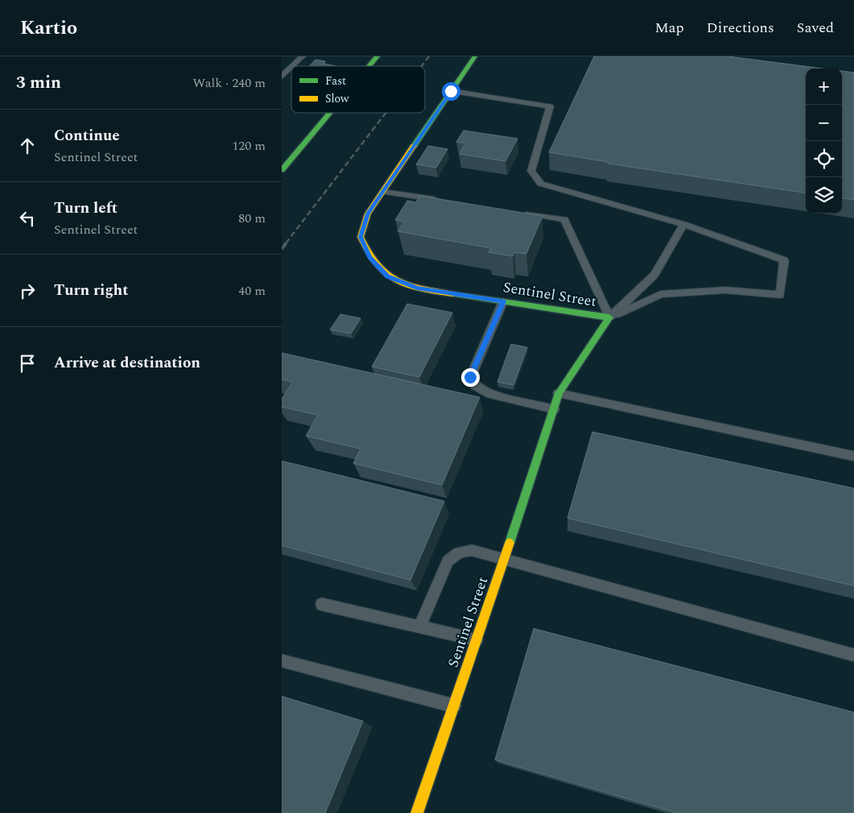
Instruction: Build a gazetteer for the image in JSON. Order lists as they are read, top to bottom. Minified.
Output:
{"streets":{"street":["Sentinel Street"]},"legend":["Fast","Slow"],"page":{"header":"Kartio","nav":["Map","Directions","Saved"],"heading":["3 min","Walk · 240 m"],"map_buttons":["+","−"],"list":[["Continue","Sentinel Street","120 m"],["Turn left","Sentinel Street","80 m"],["Turn right","40 m"],"Arrive at destination"]}}
